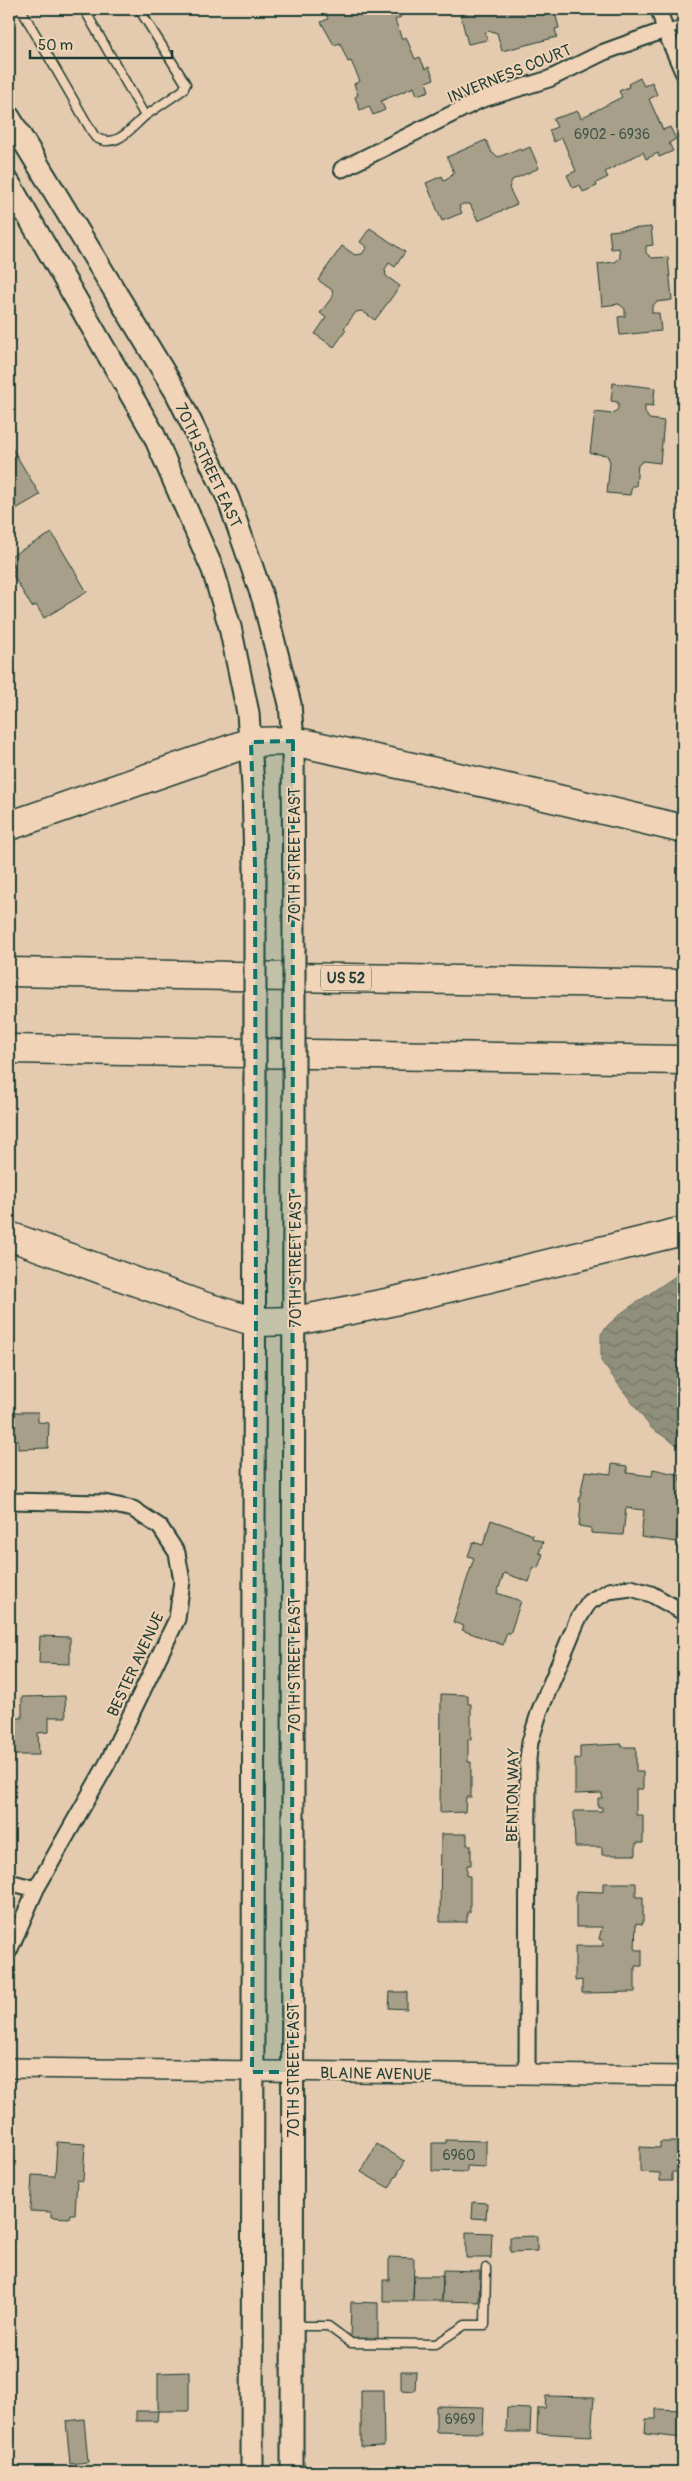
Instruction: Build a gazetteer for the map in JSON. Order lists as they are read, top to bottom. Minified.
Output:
{"streets":{"highway":["US 52"],"main road":["70TH STREET EAST"],"street":["INVERNESS COURT","BESTER AVENUE","BENTON WAY","BLAINE AVENUE"]},"crossings":[["70TH STREET EAST","BLAINE AVENUE"],["BENTON WAY","BLAINE AVENUE"]],"house_numbers":["6902 - 6936","6960","6969"],"scale_bar":"50 m"}
